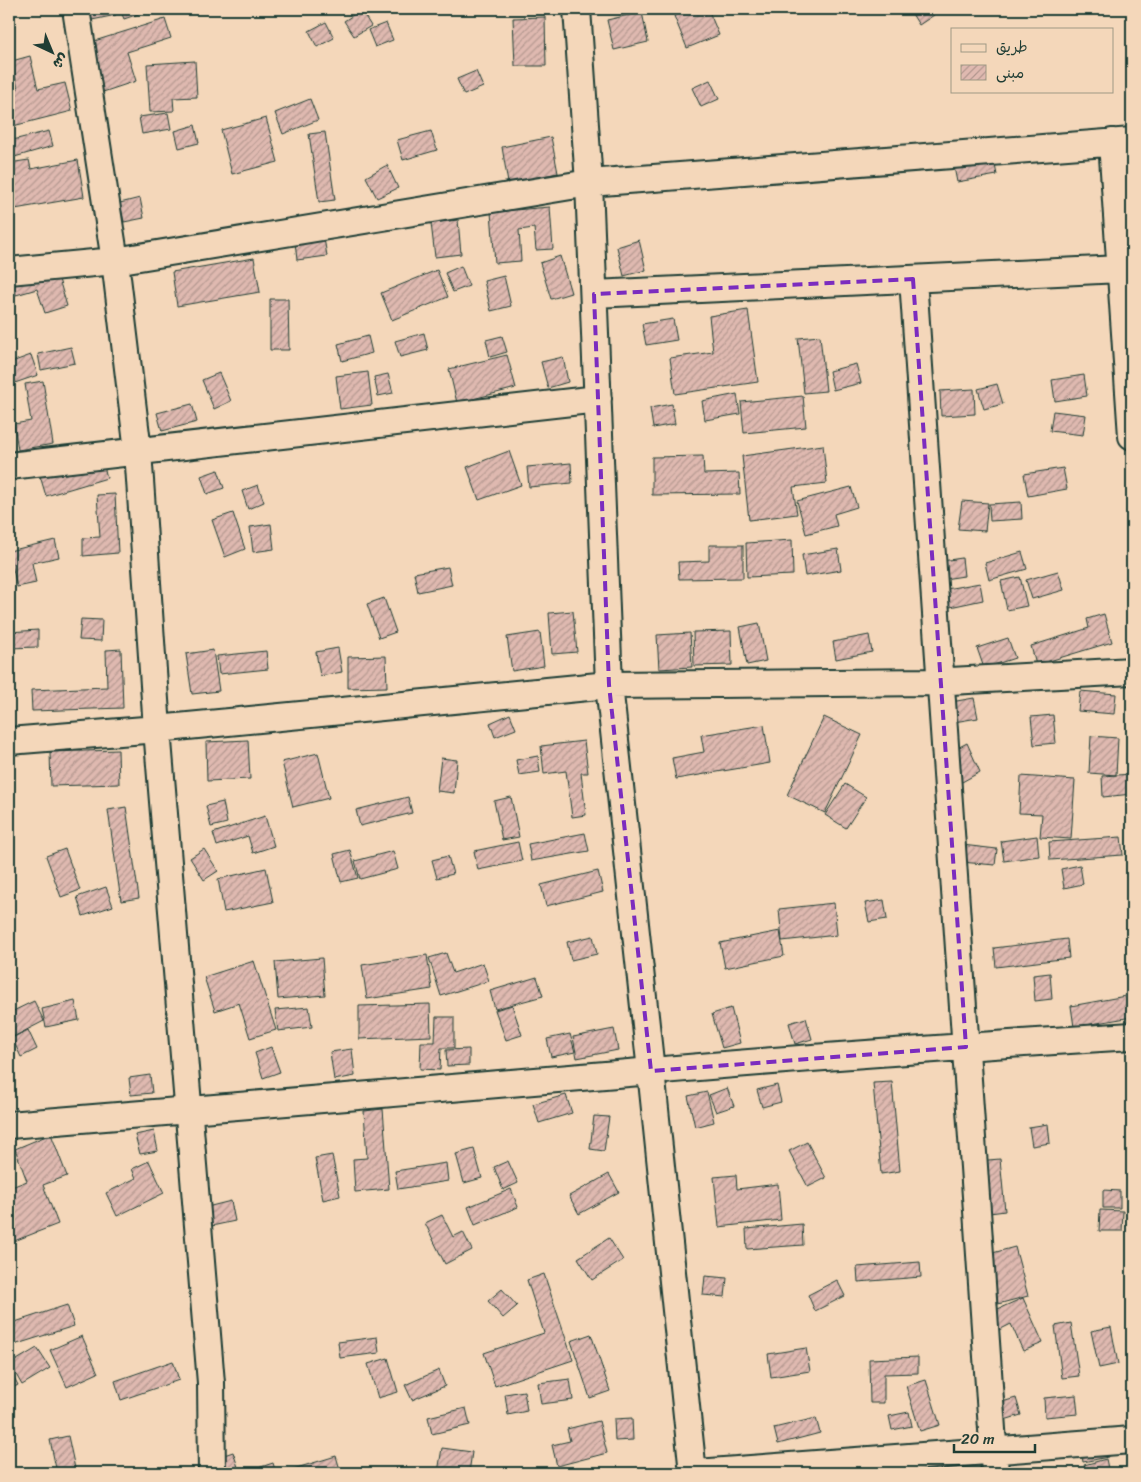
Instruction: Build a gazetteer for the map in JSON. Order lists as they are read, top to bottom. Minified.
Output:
{"legend":["طريق","مبنى"],"scale_bar":"20 m","north":"bottom right"}
